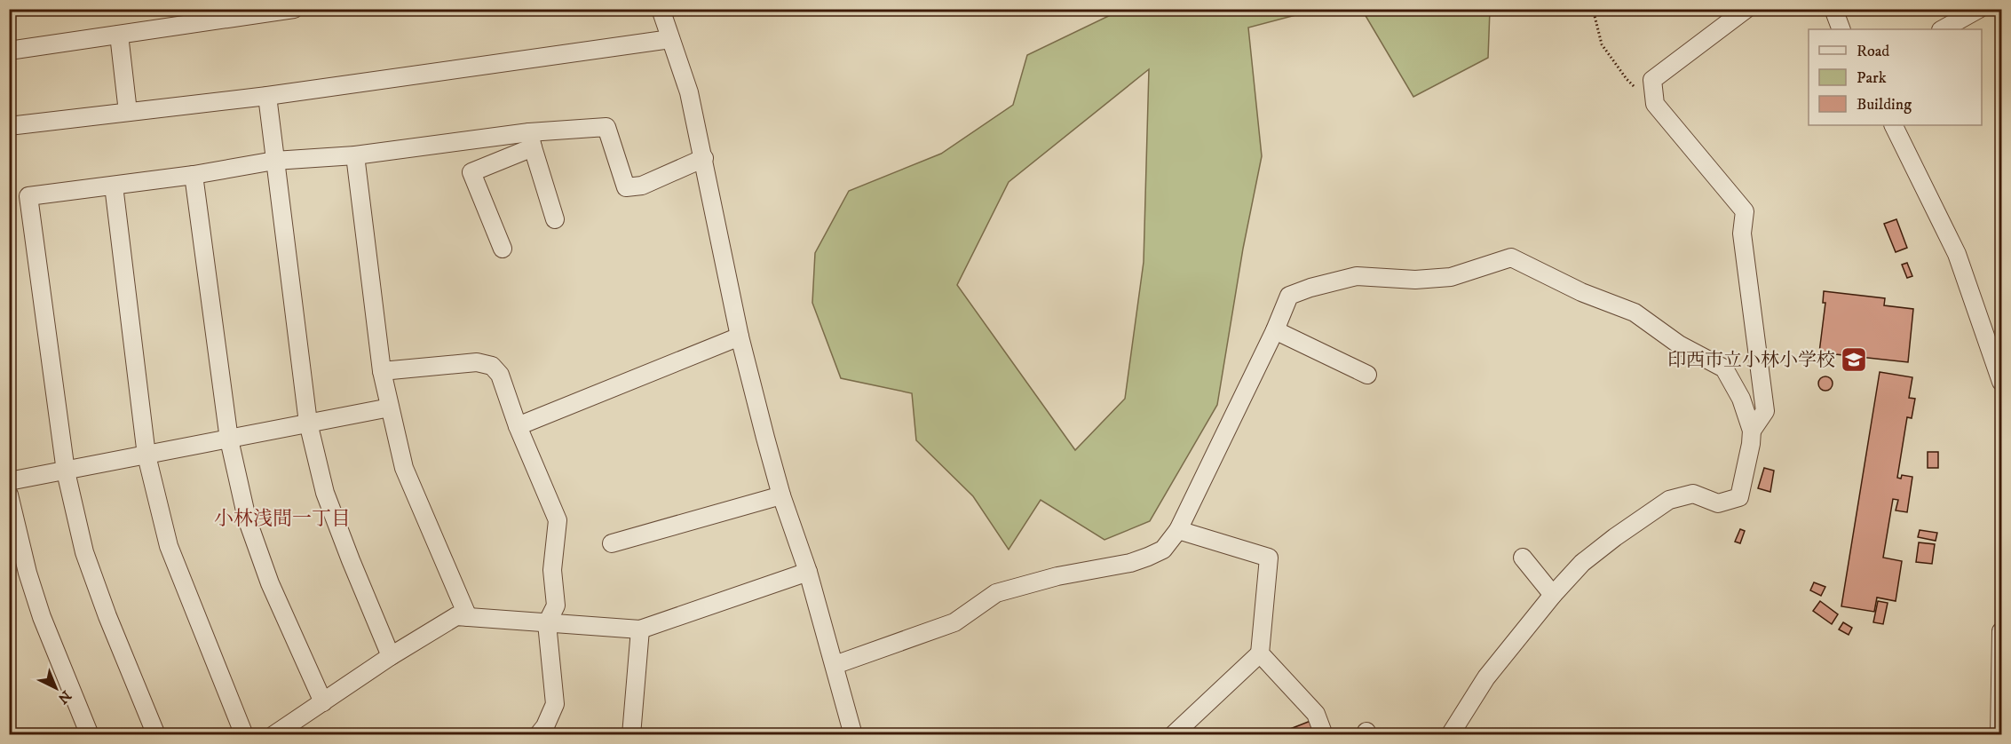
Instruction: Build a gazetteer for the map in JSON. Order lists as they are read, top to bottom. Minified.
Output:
{"districts":["小林浅間一丁目"],"places":{"school or university":["印西市立小林小学校"]},"legend":["Road","Park","Building"],"north":"bottom right"}
